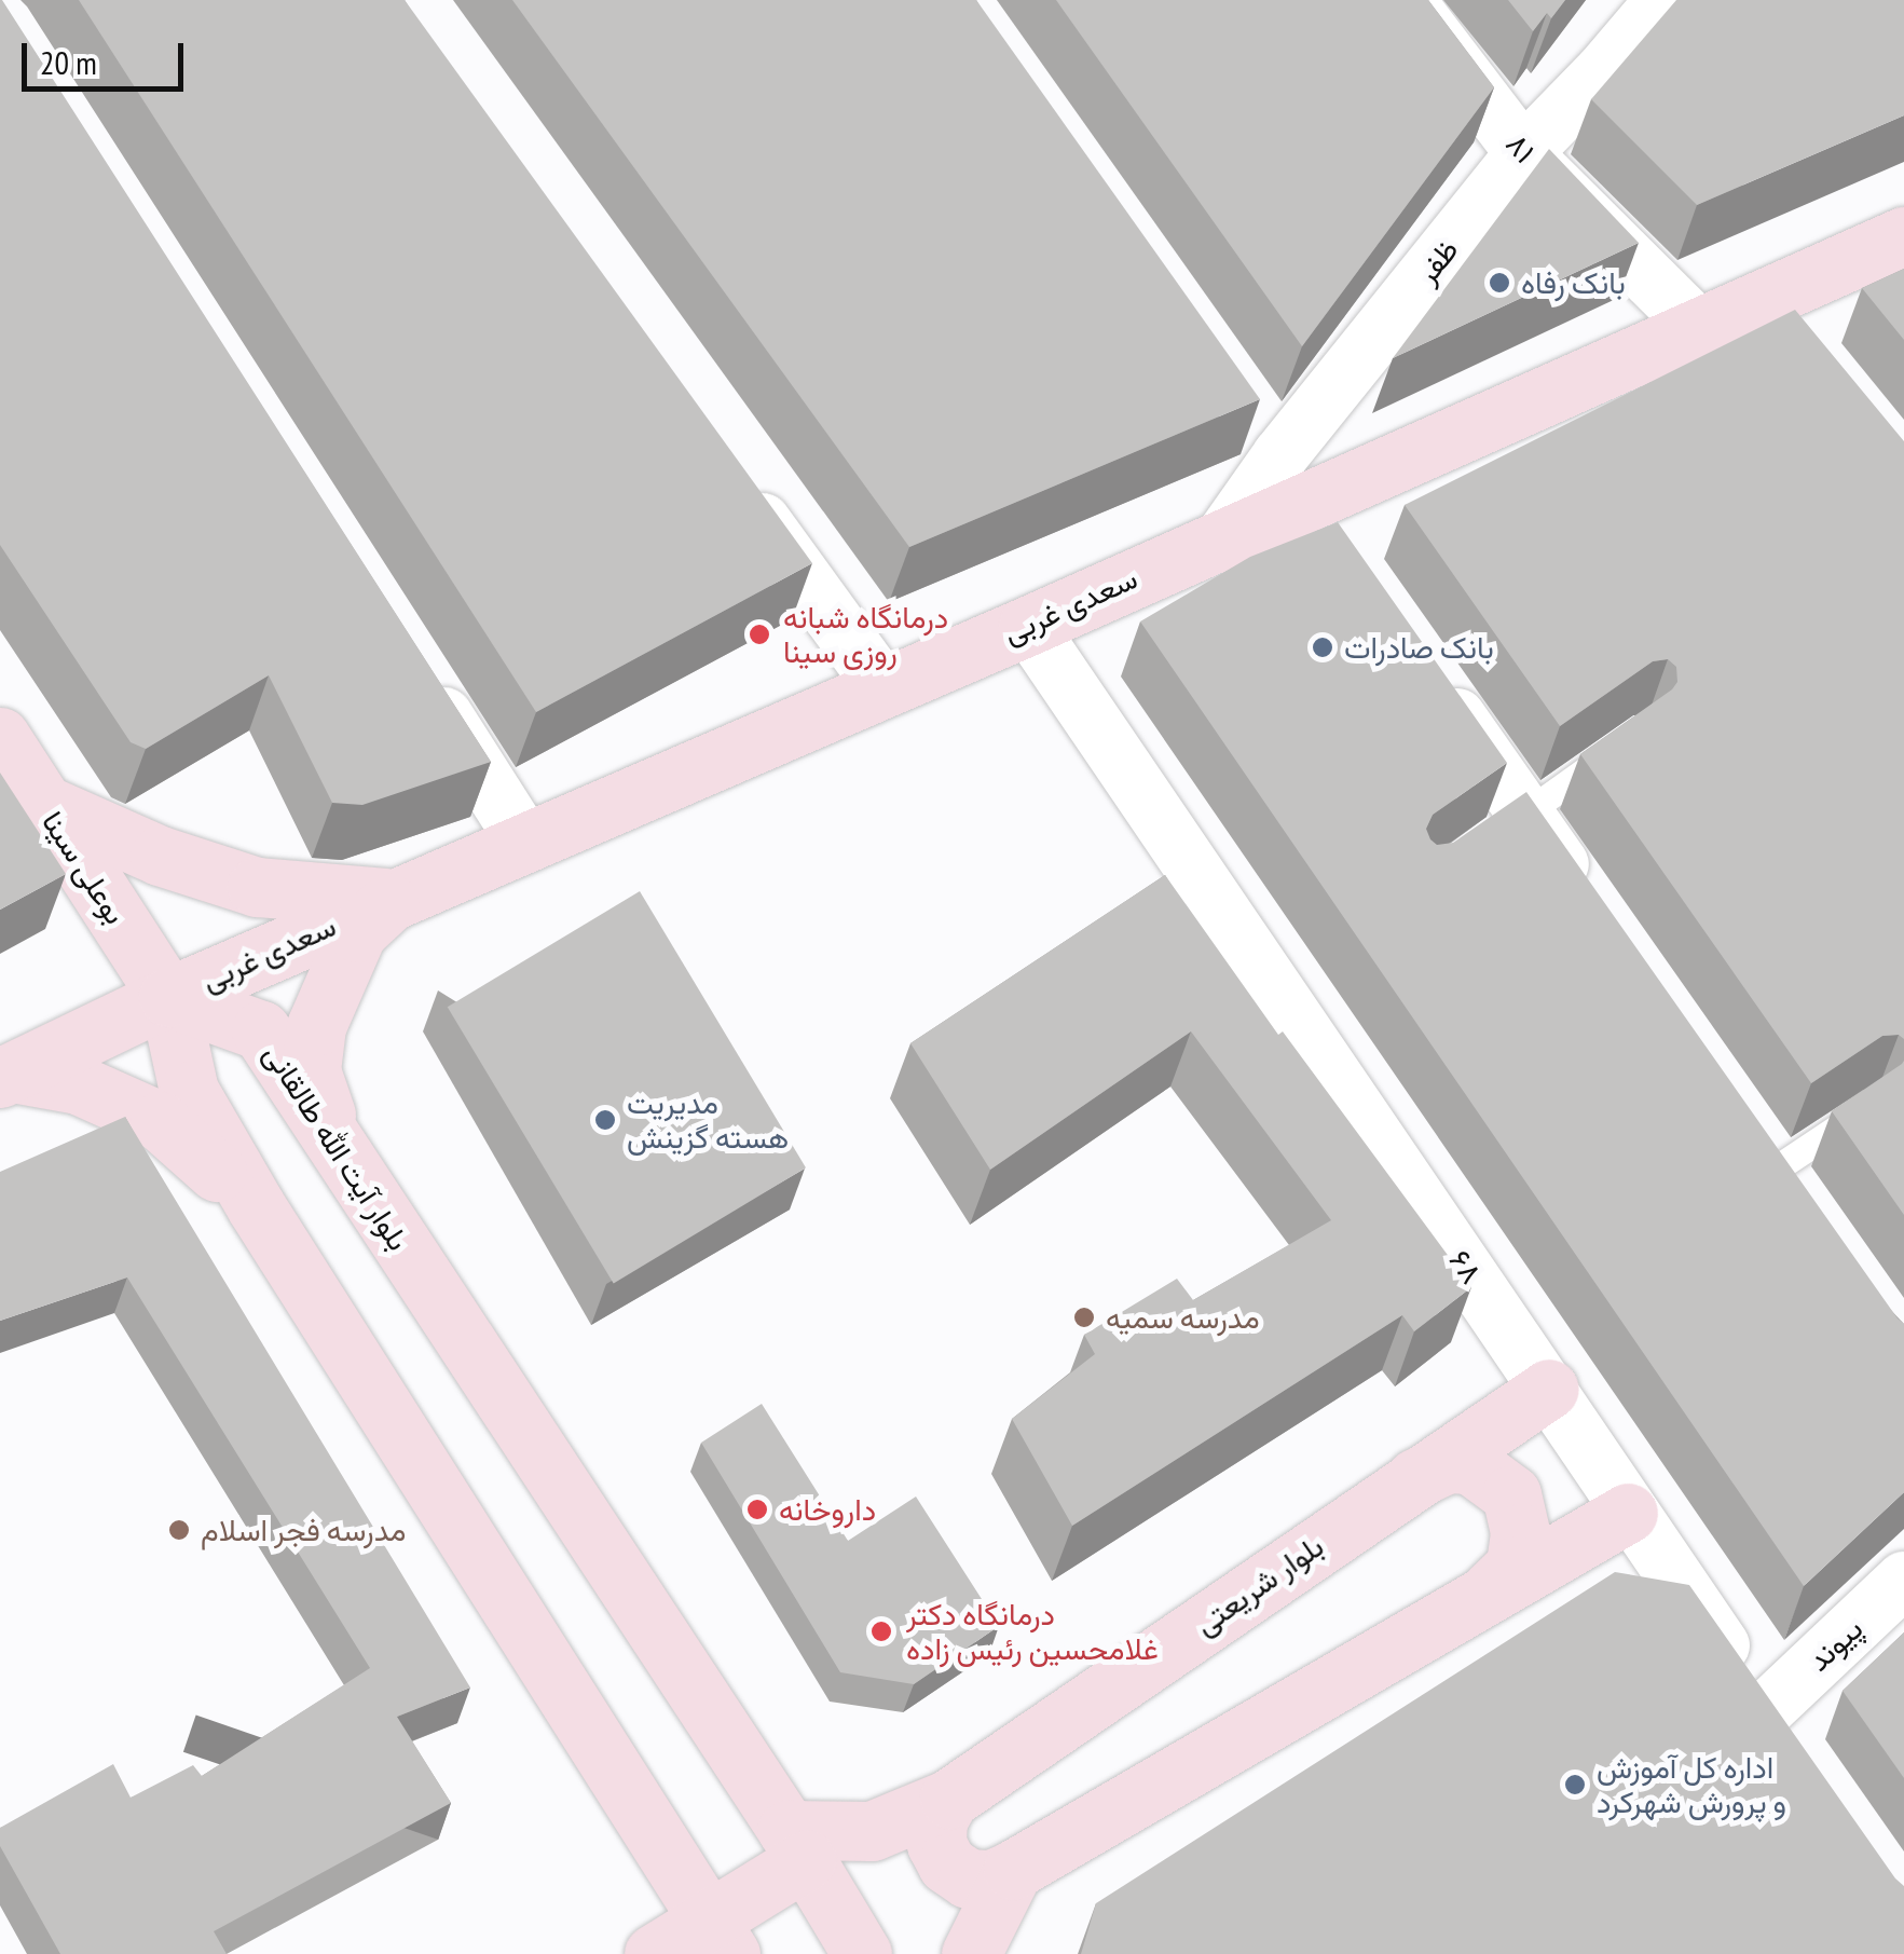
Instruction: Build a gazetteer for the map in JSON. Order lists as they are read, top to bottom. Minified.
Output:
{"streets":{"main road":["سعدی غربی","بوعلی سینا","بلوار آیت الله طالقانی","بلوار شریعتی"],"street":["۸۱","ظفر","۶۸","پیوند"]},"crossings":[["۸۱","ظفر"],["۸۱","سعدی غربی"],["ظفر","سعدی غربی"],["سعدی غربی","بوعلی سینا"],["سعدی غربی","بلوار آیت الله طالقانی"],["سعدی غربی","۶۸"],["بوعلی سینا","بلوار آیت الله طالقانی"],["بلوار آیت الله طالقانی","بلوار شریعتی"],["۶۸","بلوار شریعتی"],["۶۸","پیوند"]],"places":["بانک رفاه","درمانگاه شبانه روزی سینا","بانک صادرات","مدیریت هسته گزینش","مدرسه سمیه","داروخانه","مدرسه فجر اسلام","درمانگاه دکتر غلامحسین رئیس زاده","اداره کل آموزش و پرورش شهرکرد"],"scale_bar":"20 m"}
